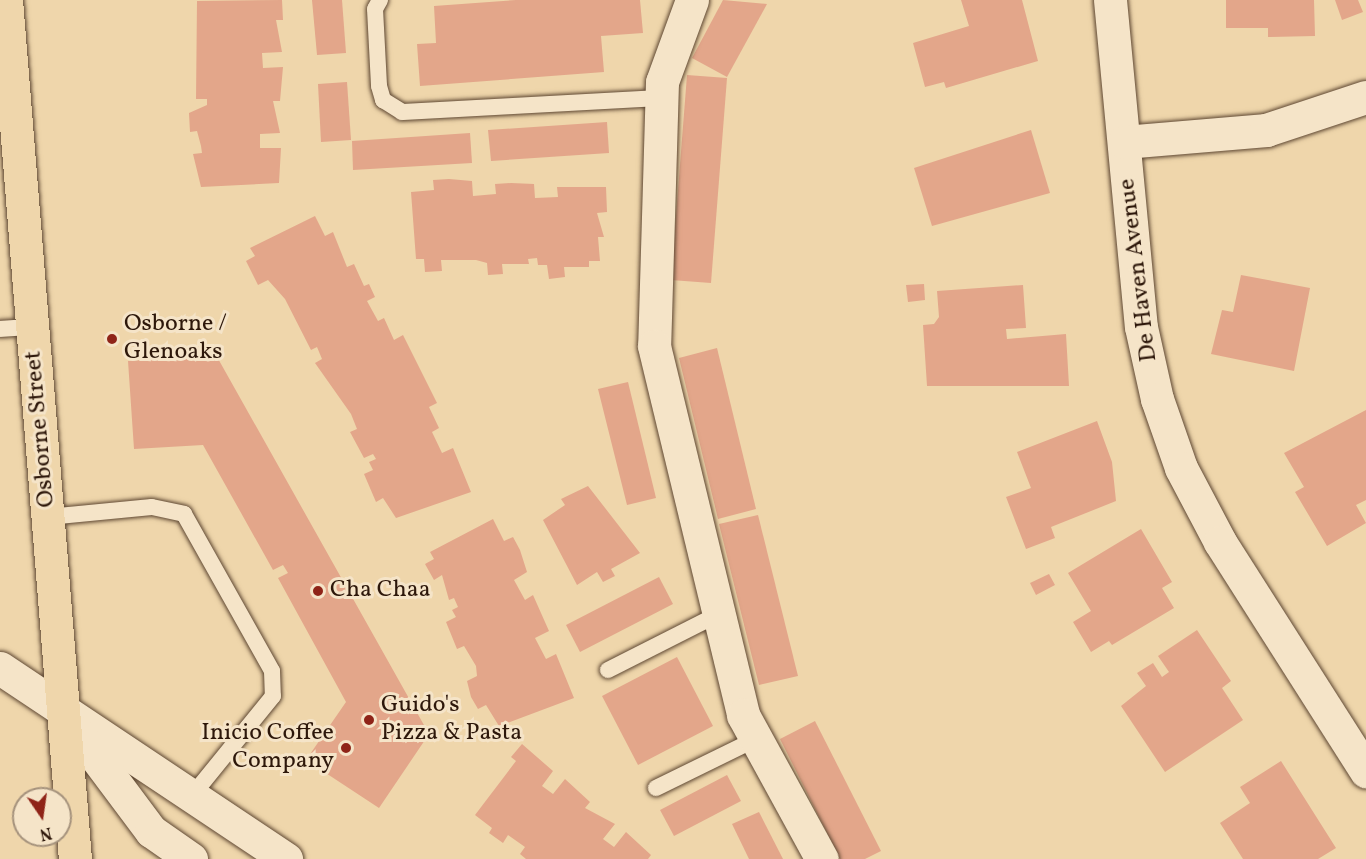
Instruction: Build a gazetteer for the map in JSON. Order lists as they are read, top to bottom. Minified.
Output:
{"streets":{"main road":["Osborne Street"],"street":["De Haven Avenue"]},"places":["Osborne / Glenoaks","Cha Chaa","Guido's Pizza & Pasta","Inicio Coffee Company"],"north":"bottom"}
